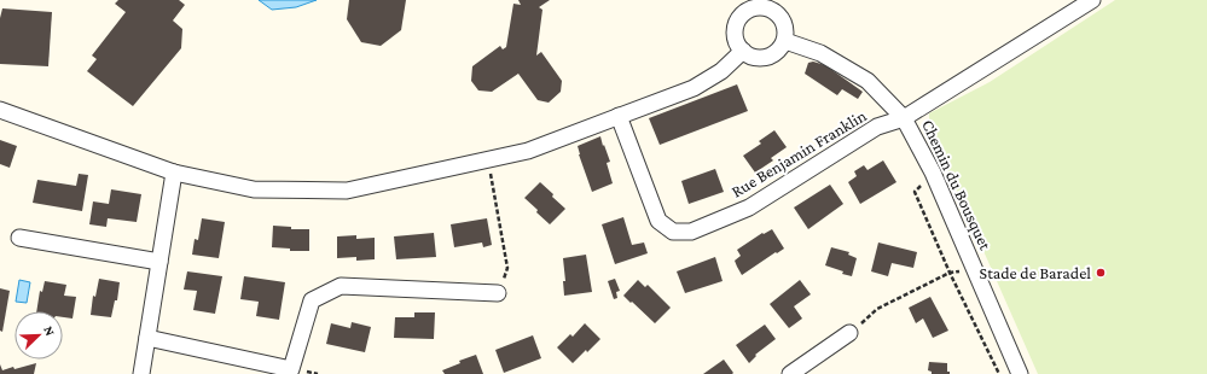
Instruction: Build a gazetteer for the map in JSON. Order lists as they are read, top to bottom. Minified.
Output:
{"streets":{"street":["Rue Benjamin Franklin","Chemin du Bousquet"]},"crossings":[["Rue Benjamin Franklin","Chemin du Bousquet"]],"places":["Stade de Baradel"],"north":"top right"}
